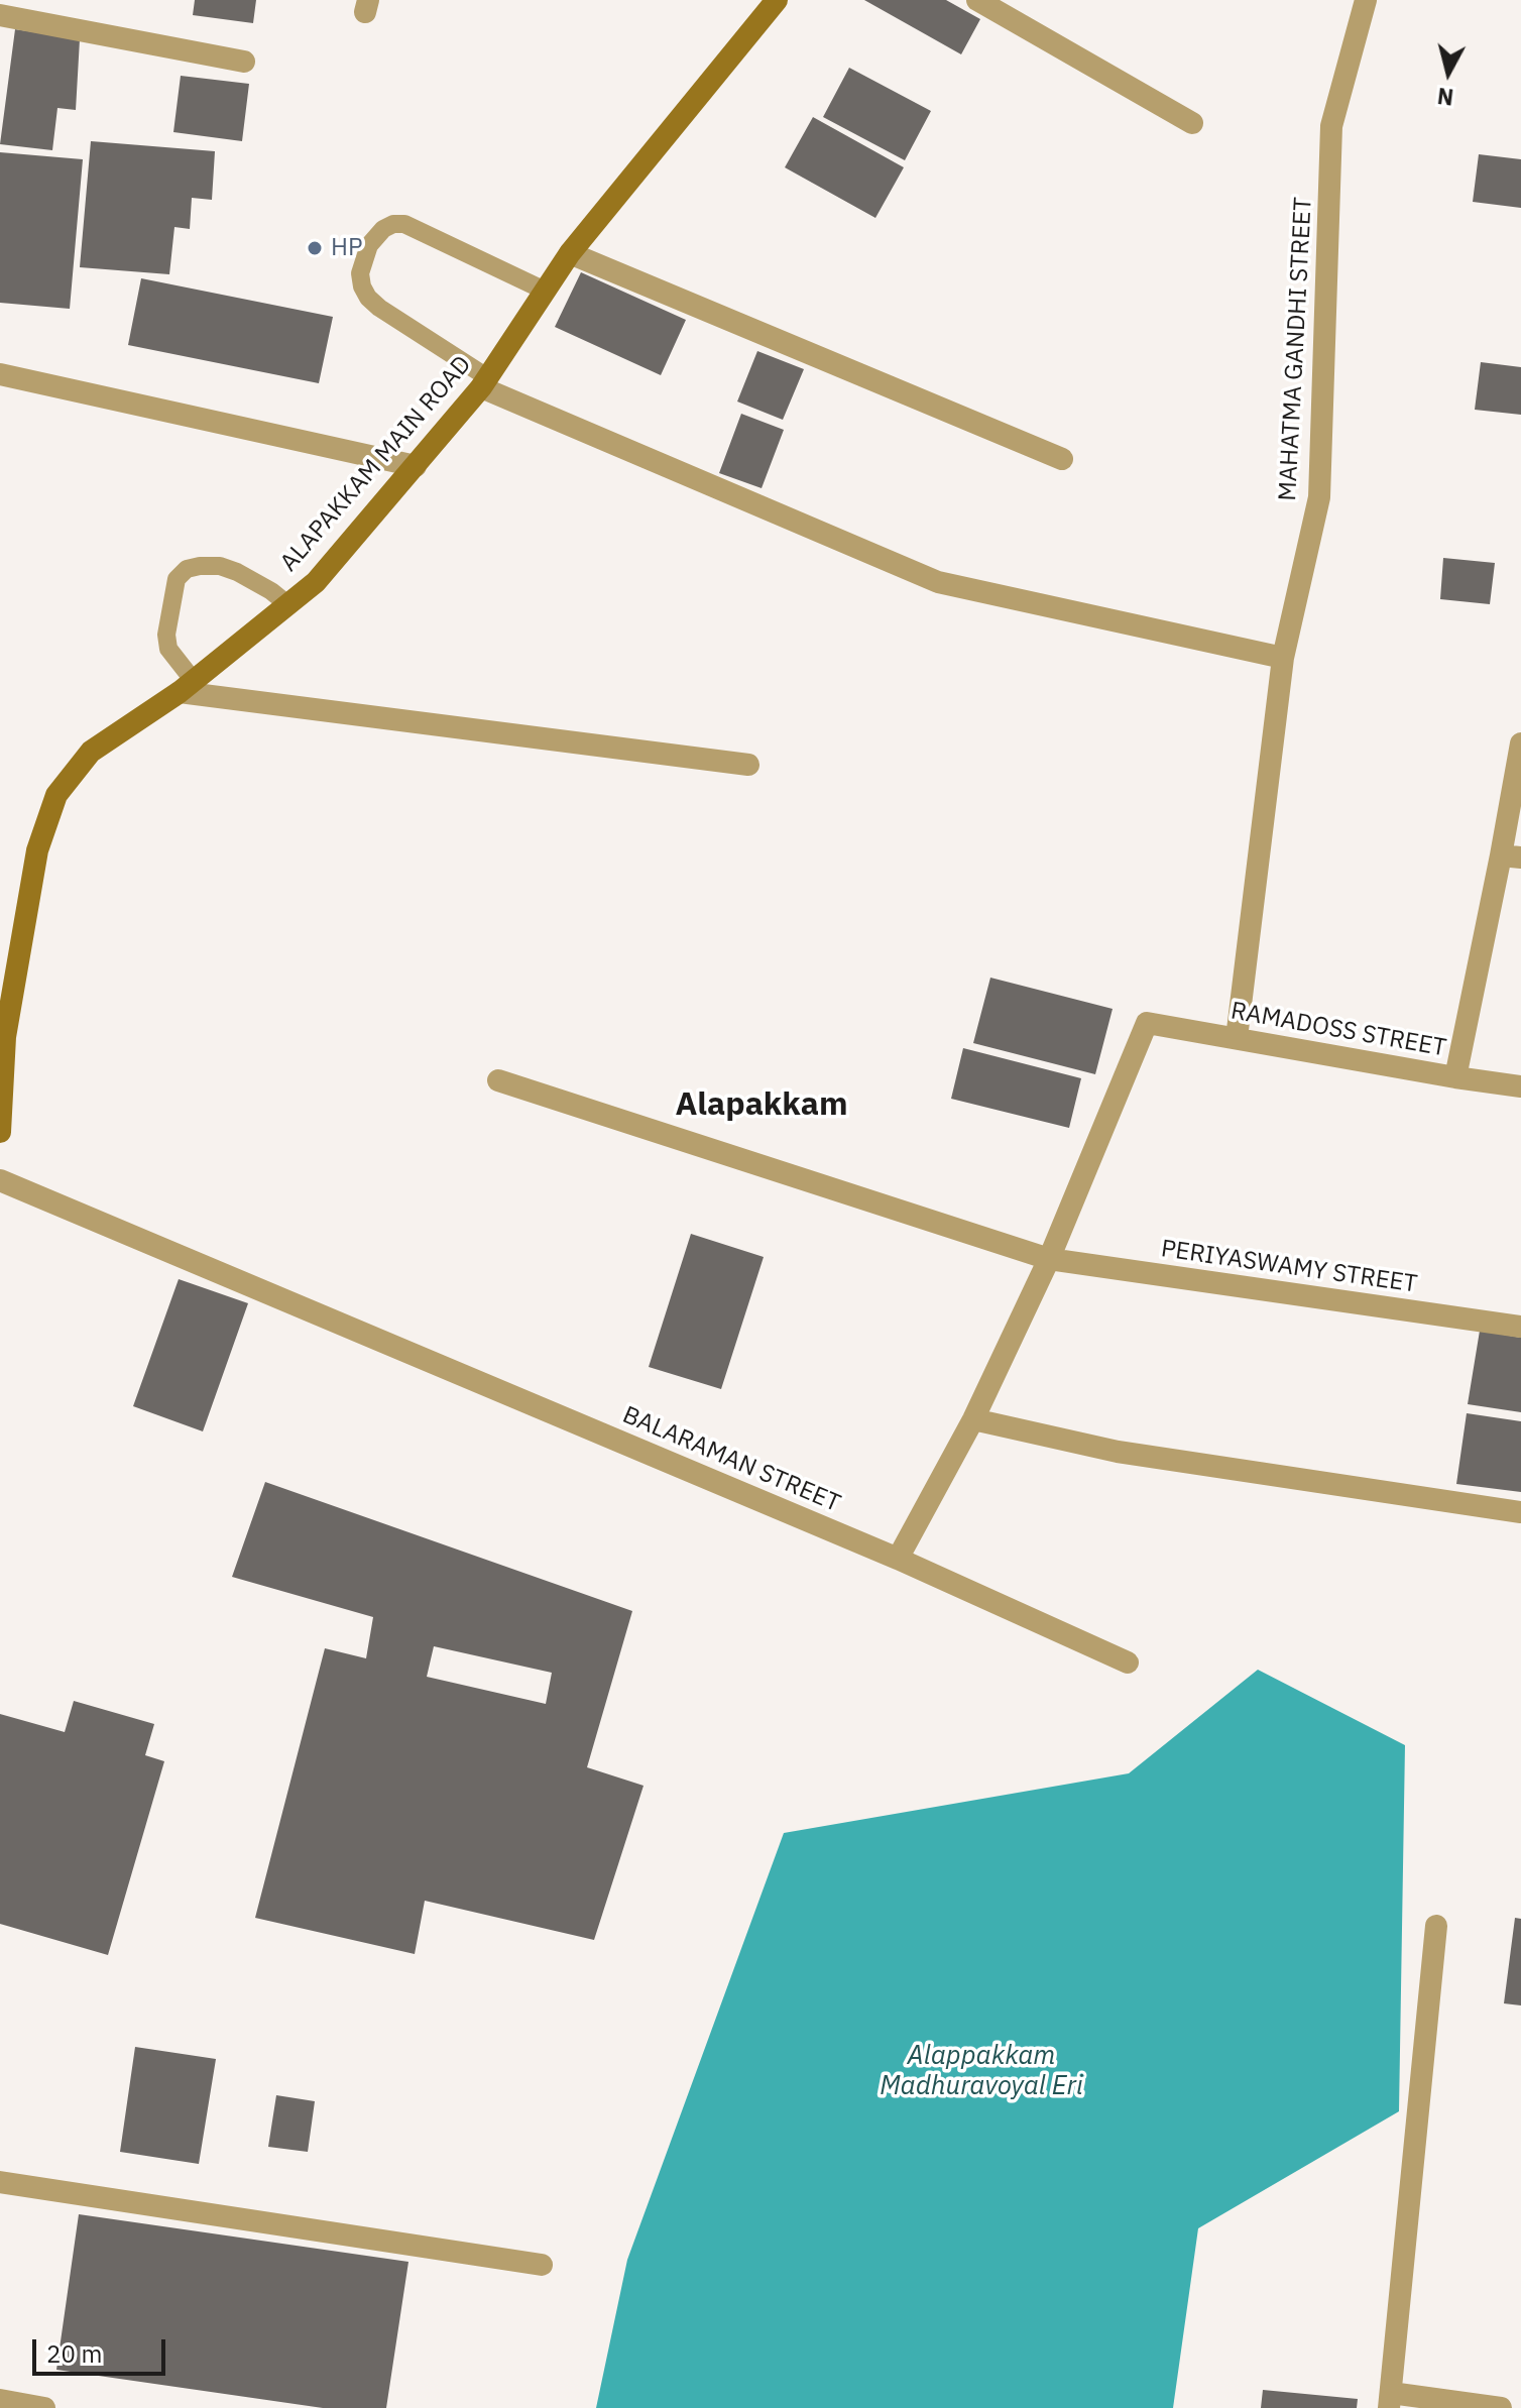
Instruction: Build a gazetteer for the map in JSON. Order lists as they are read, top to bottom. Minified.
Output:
{"streets":{"main road":["ALAPAKKAM MAIN ROAD"],"street":["MAHATMA GANDHI STREET","RAMADOSS STREET","PERIYASWAMY STREET","BALARAMAN STREET"]},"crossings":[["MAHATMA GANDHI STREET","RAMADOSS STREET"],["RAMADOSS STREET","PERIYASWAMY STREET"]],"districts":["Alapakkam"],"water":["Alappakkam Madhuravoyal Eri"],"places":["HP"],"scale_bar":"20 m","north":"bottom"}
